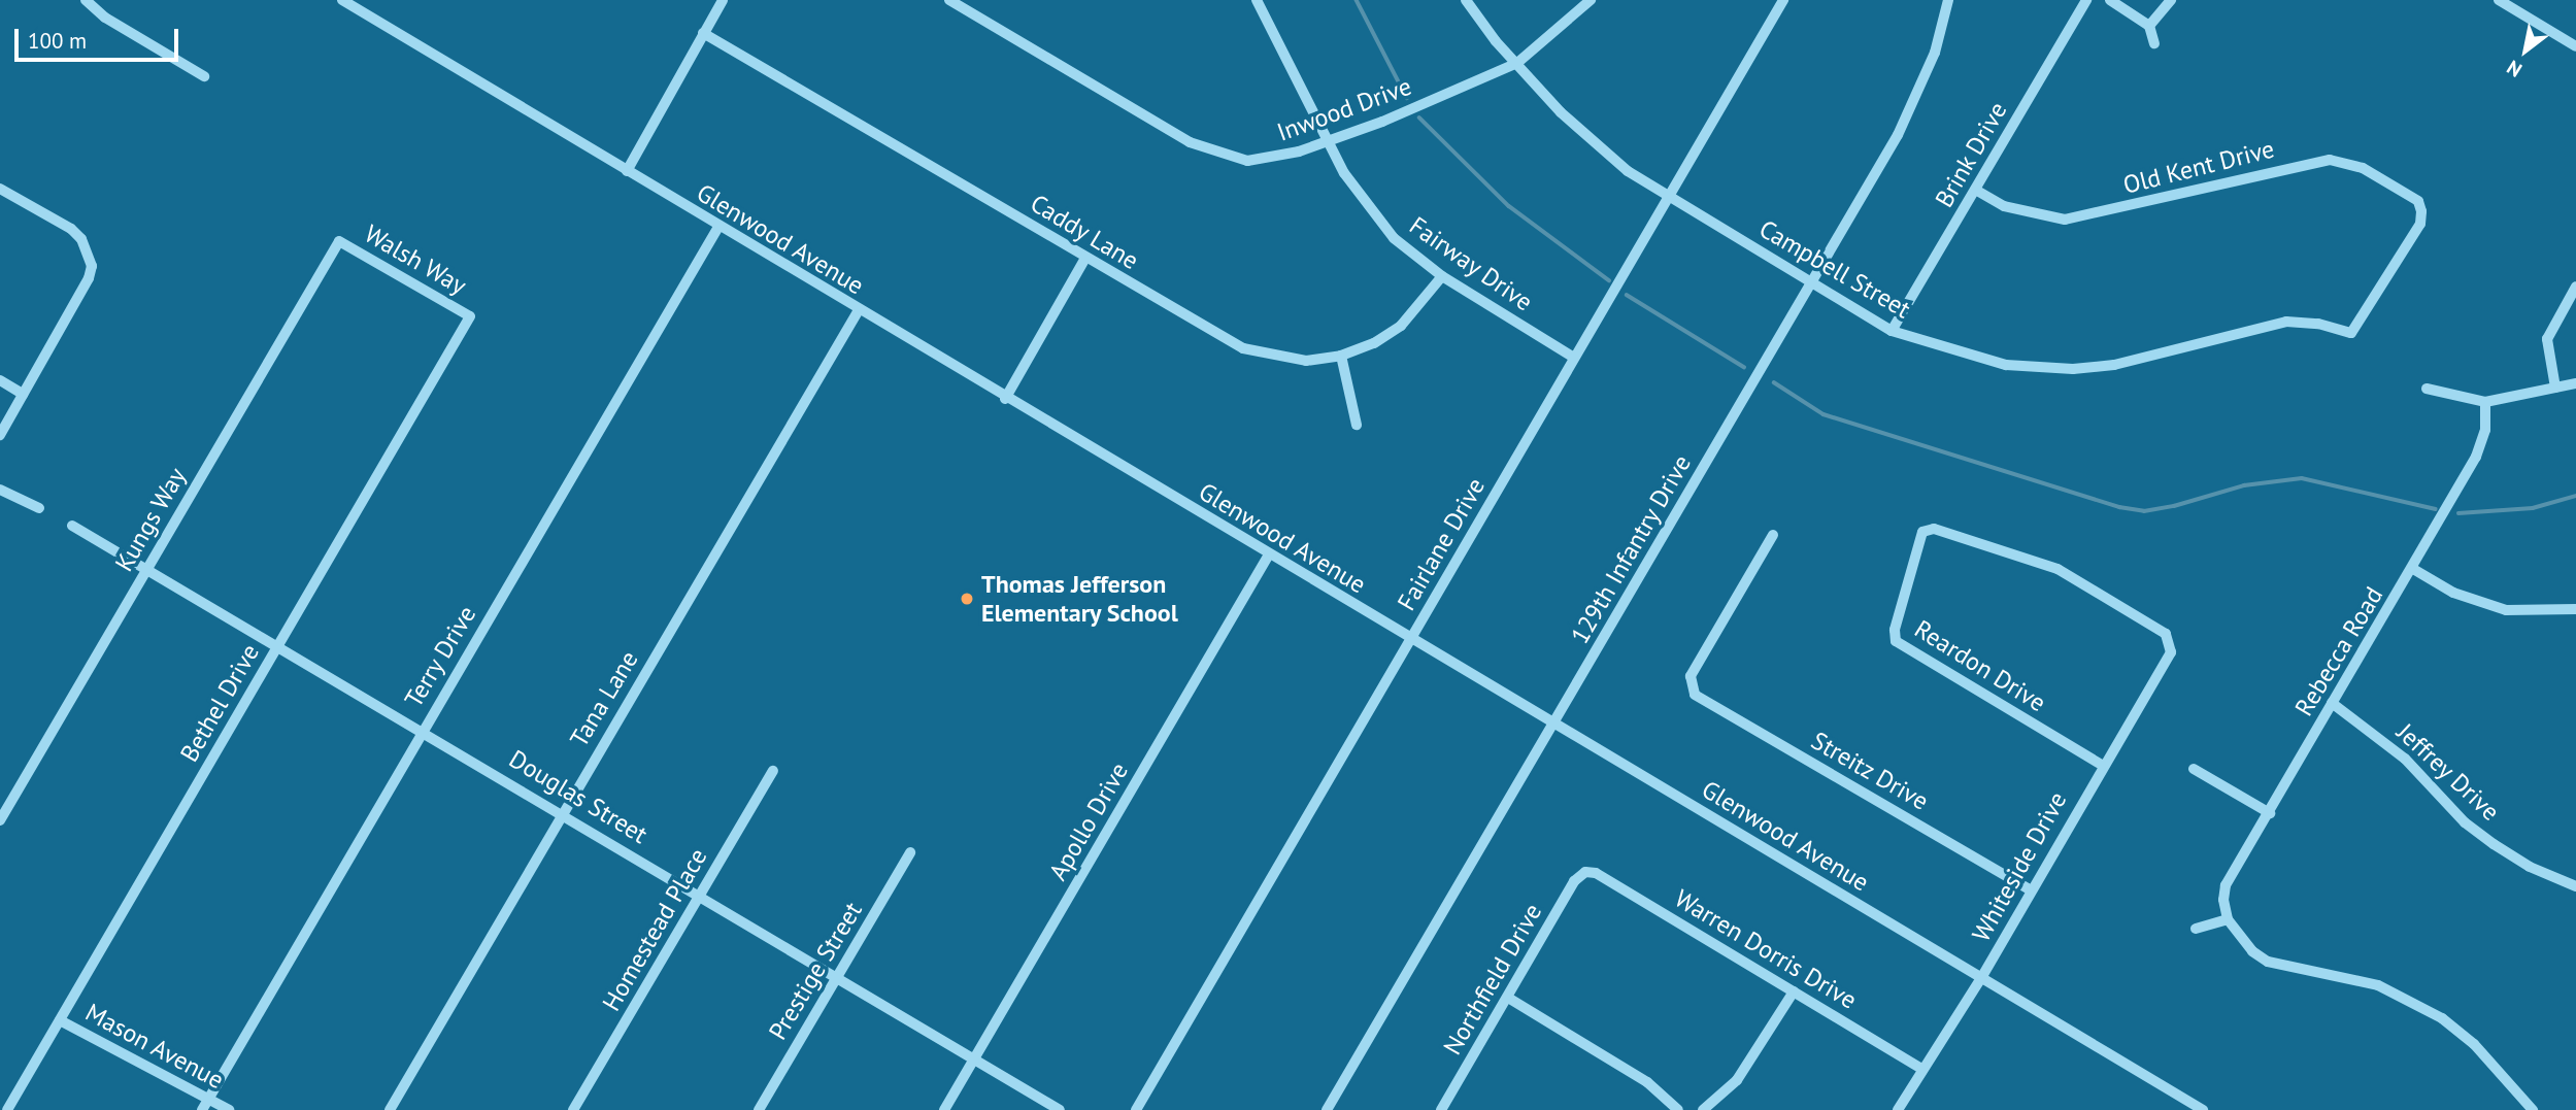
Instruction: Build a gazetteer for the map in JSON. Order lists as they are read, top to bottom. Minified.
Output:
{"streets":{"street":["Inwood Drive","Brink Drive","Old Kent Drive","Caddy Lane","Glenwood Avenue","Walsh Way","Fairway Drive","Campbell Street","Kungs Way","Fairlane Drive","129th Infantry Drive","Rebecca Road","Terry Drive","Reardon Drive","Tana Lane","Bethel Drive","Streitz Drive","Jeffrey Drive","Douglas Street","Apollo Drive","Whiteside Drive","Homestead Place","Warren Dorris Drive","Prestige Street","Northfield Drive","Mason Avenue"]},"crossings":[["Inwood Drive","Fairway Drive"],["Inwood Drive","Campbell Street"],["Brink Drive","Old Kent Drive"],["Brink Drive","Campbell Street"],["Old Kent Drive","Campbell Street"],["Caddy Lane","Fairway Drive"],["Glenwood Avenue","Fairlane Drive"],["Glenwood Avenue","129th Infantry Drive"],["Glenwood Avenue","Terry Drive"],["Glenwood Avenue","Tana Lane"],["Glenwood Avenue","Apollo Drive"],["Glenwood Avenue","Whiteside Drive"],["Walsh Way","Kungs Way"],["Walsh Way","Bethel Drive"],["Fairway Drive","Fairlane Drive"],["Campbell Street","Fairlane Drive"],["Campbell Street","129th Infantry Drive"],["Kungs Way","Douglas Street"],["Rebecca Road","Jeffrey Drive"],["Terry Drive","Douglas Street"],["Terry Drive","Mason Avenue"],["Reardon Drive","Whiteside Drive"],["Tana Lane","Douglas Street"],["Bethel Drive","Douglas Street"],["Bethel Drive","Mason Avenue"],["Streitz Drive","Whiteside Drive"],["Douglas Street","Apollo Drive"],["Douglas Street","Homestead Place"],["Douglas Street","Prestige Street"],["Whiteside Drive","Warren Dorris Drive"],["Warren Dorris Drive","Northfield Drive"]],"places":["Thomas Jefferson Elementary School"],"scale_bar":"100 m","north":"bottom left"}
